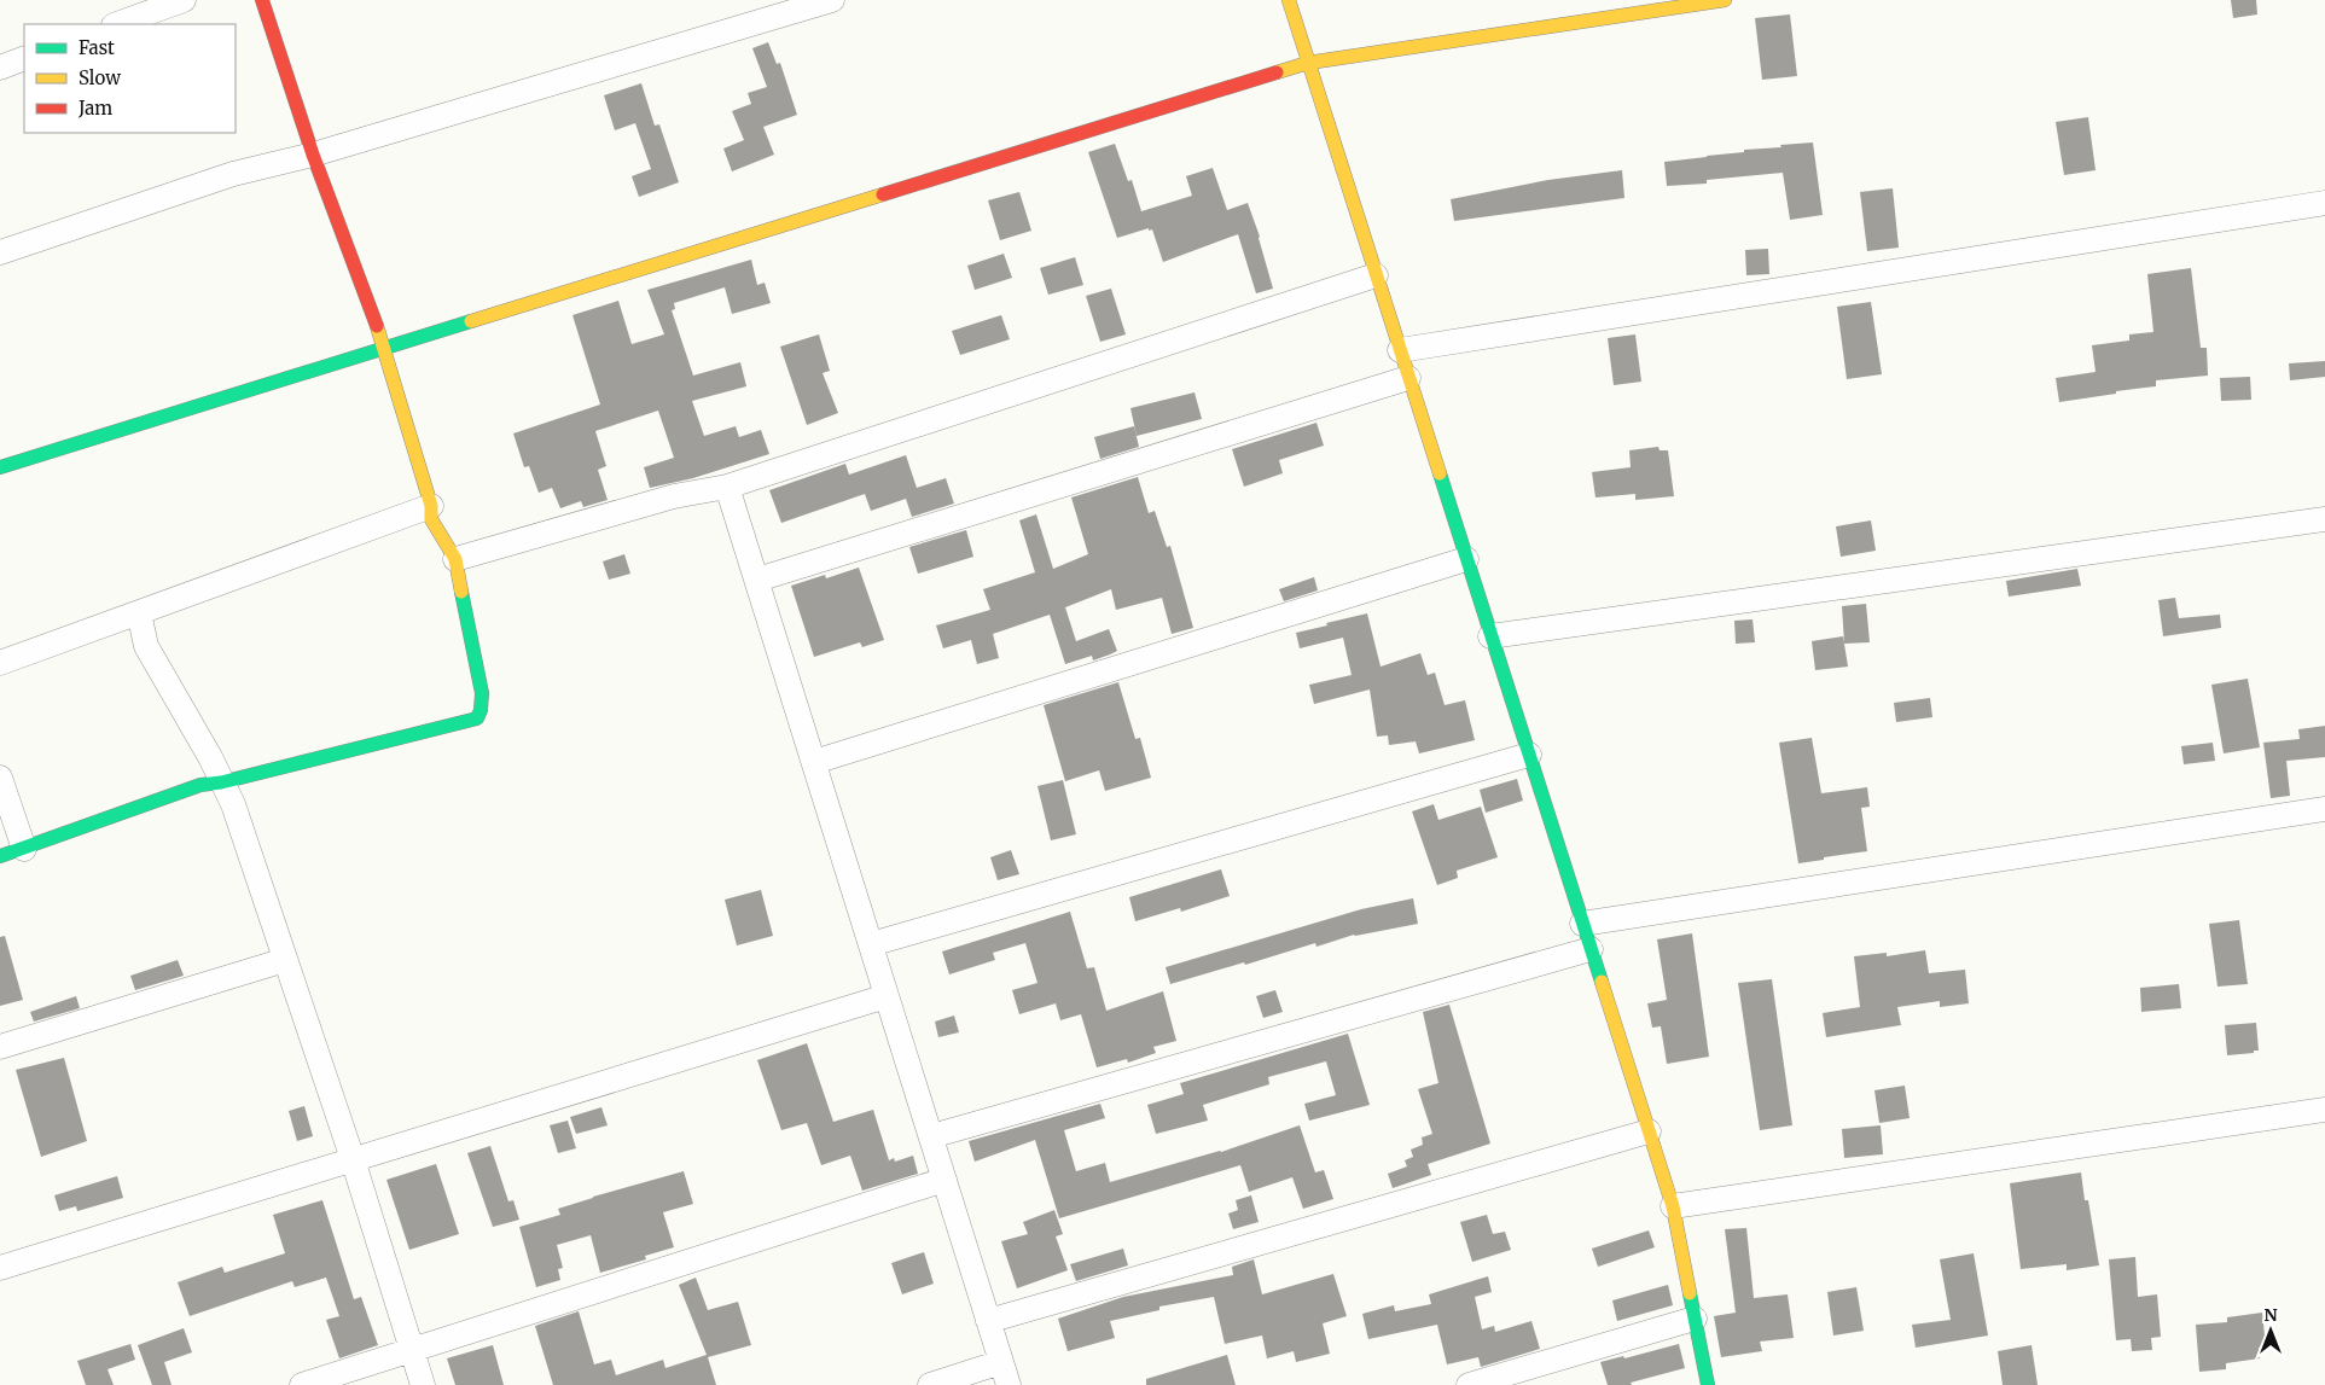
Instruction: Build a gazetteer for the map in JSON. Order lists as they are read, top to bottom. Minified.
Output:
{"legend":["Fast","Slow","Jam"],"north":"top"}
